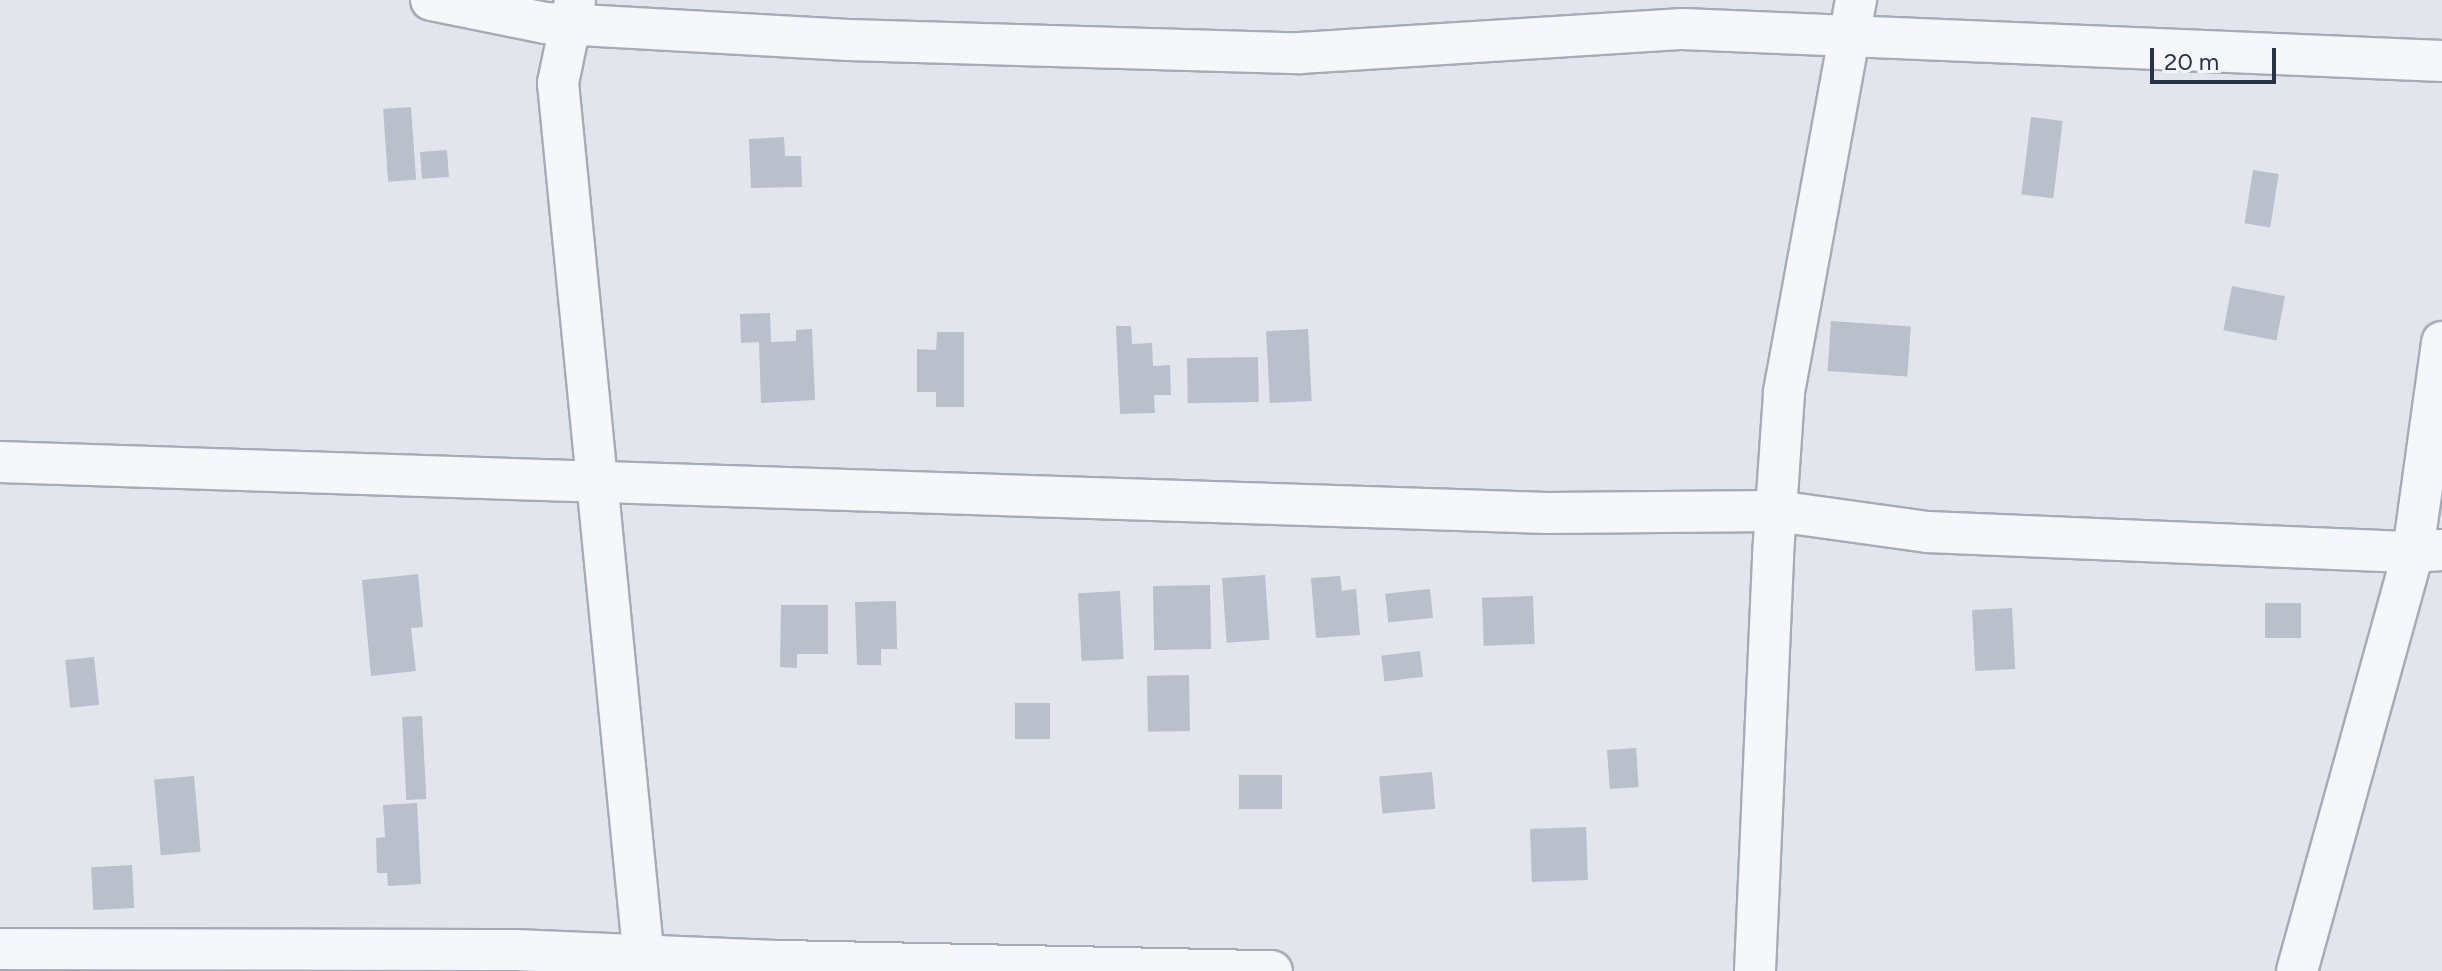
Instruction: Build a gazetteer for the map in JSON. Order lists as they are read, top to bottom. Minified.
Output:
{"scale_bar":"20 m"}
